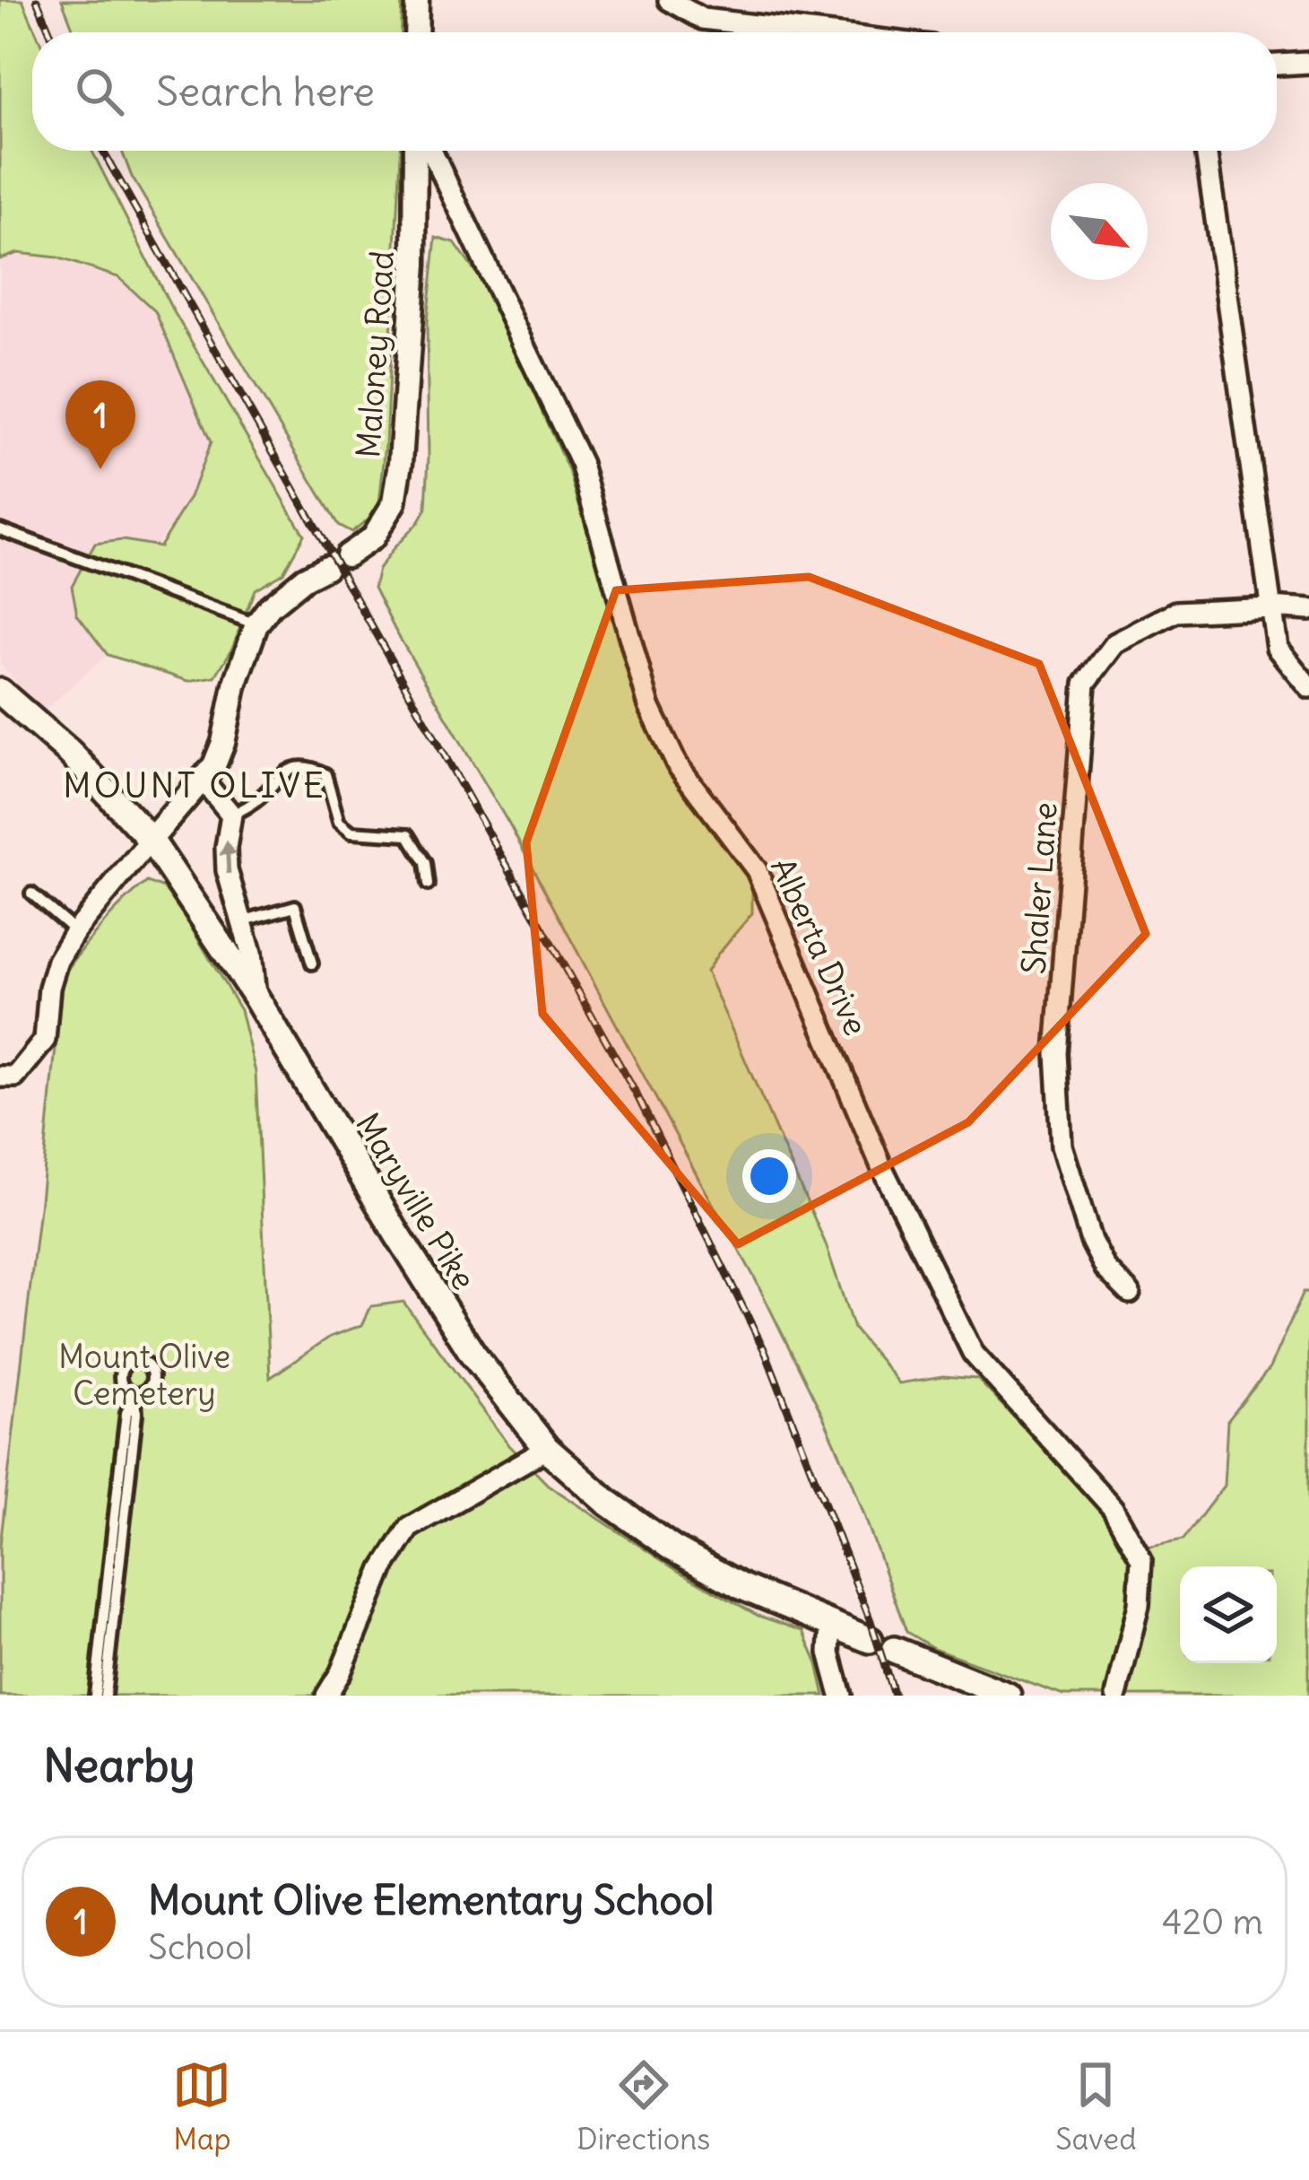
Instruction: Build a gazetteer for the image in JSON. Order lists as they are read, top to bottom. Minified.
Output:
{"streets":{"main road":["Maryville Pike"],"street":["Maloney Road","Shaler Lane","Alberta Drive"]},"crossings":[["Maloney Road","Maryville Pike"]],"districts":["MOUNT OLIVE"],"parks":["Mount Olive Cemetery"],"north":"bottom right","page":{"search":"Search here","pins":"1","heading":"Nearby","list":[{"mark":"1","name":"Mount Olive Elementary School","note":"School","value":"420 m"}],"nav":["Map","Directions","Saved"]}}
